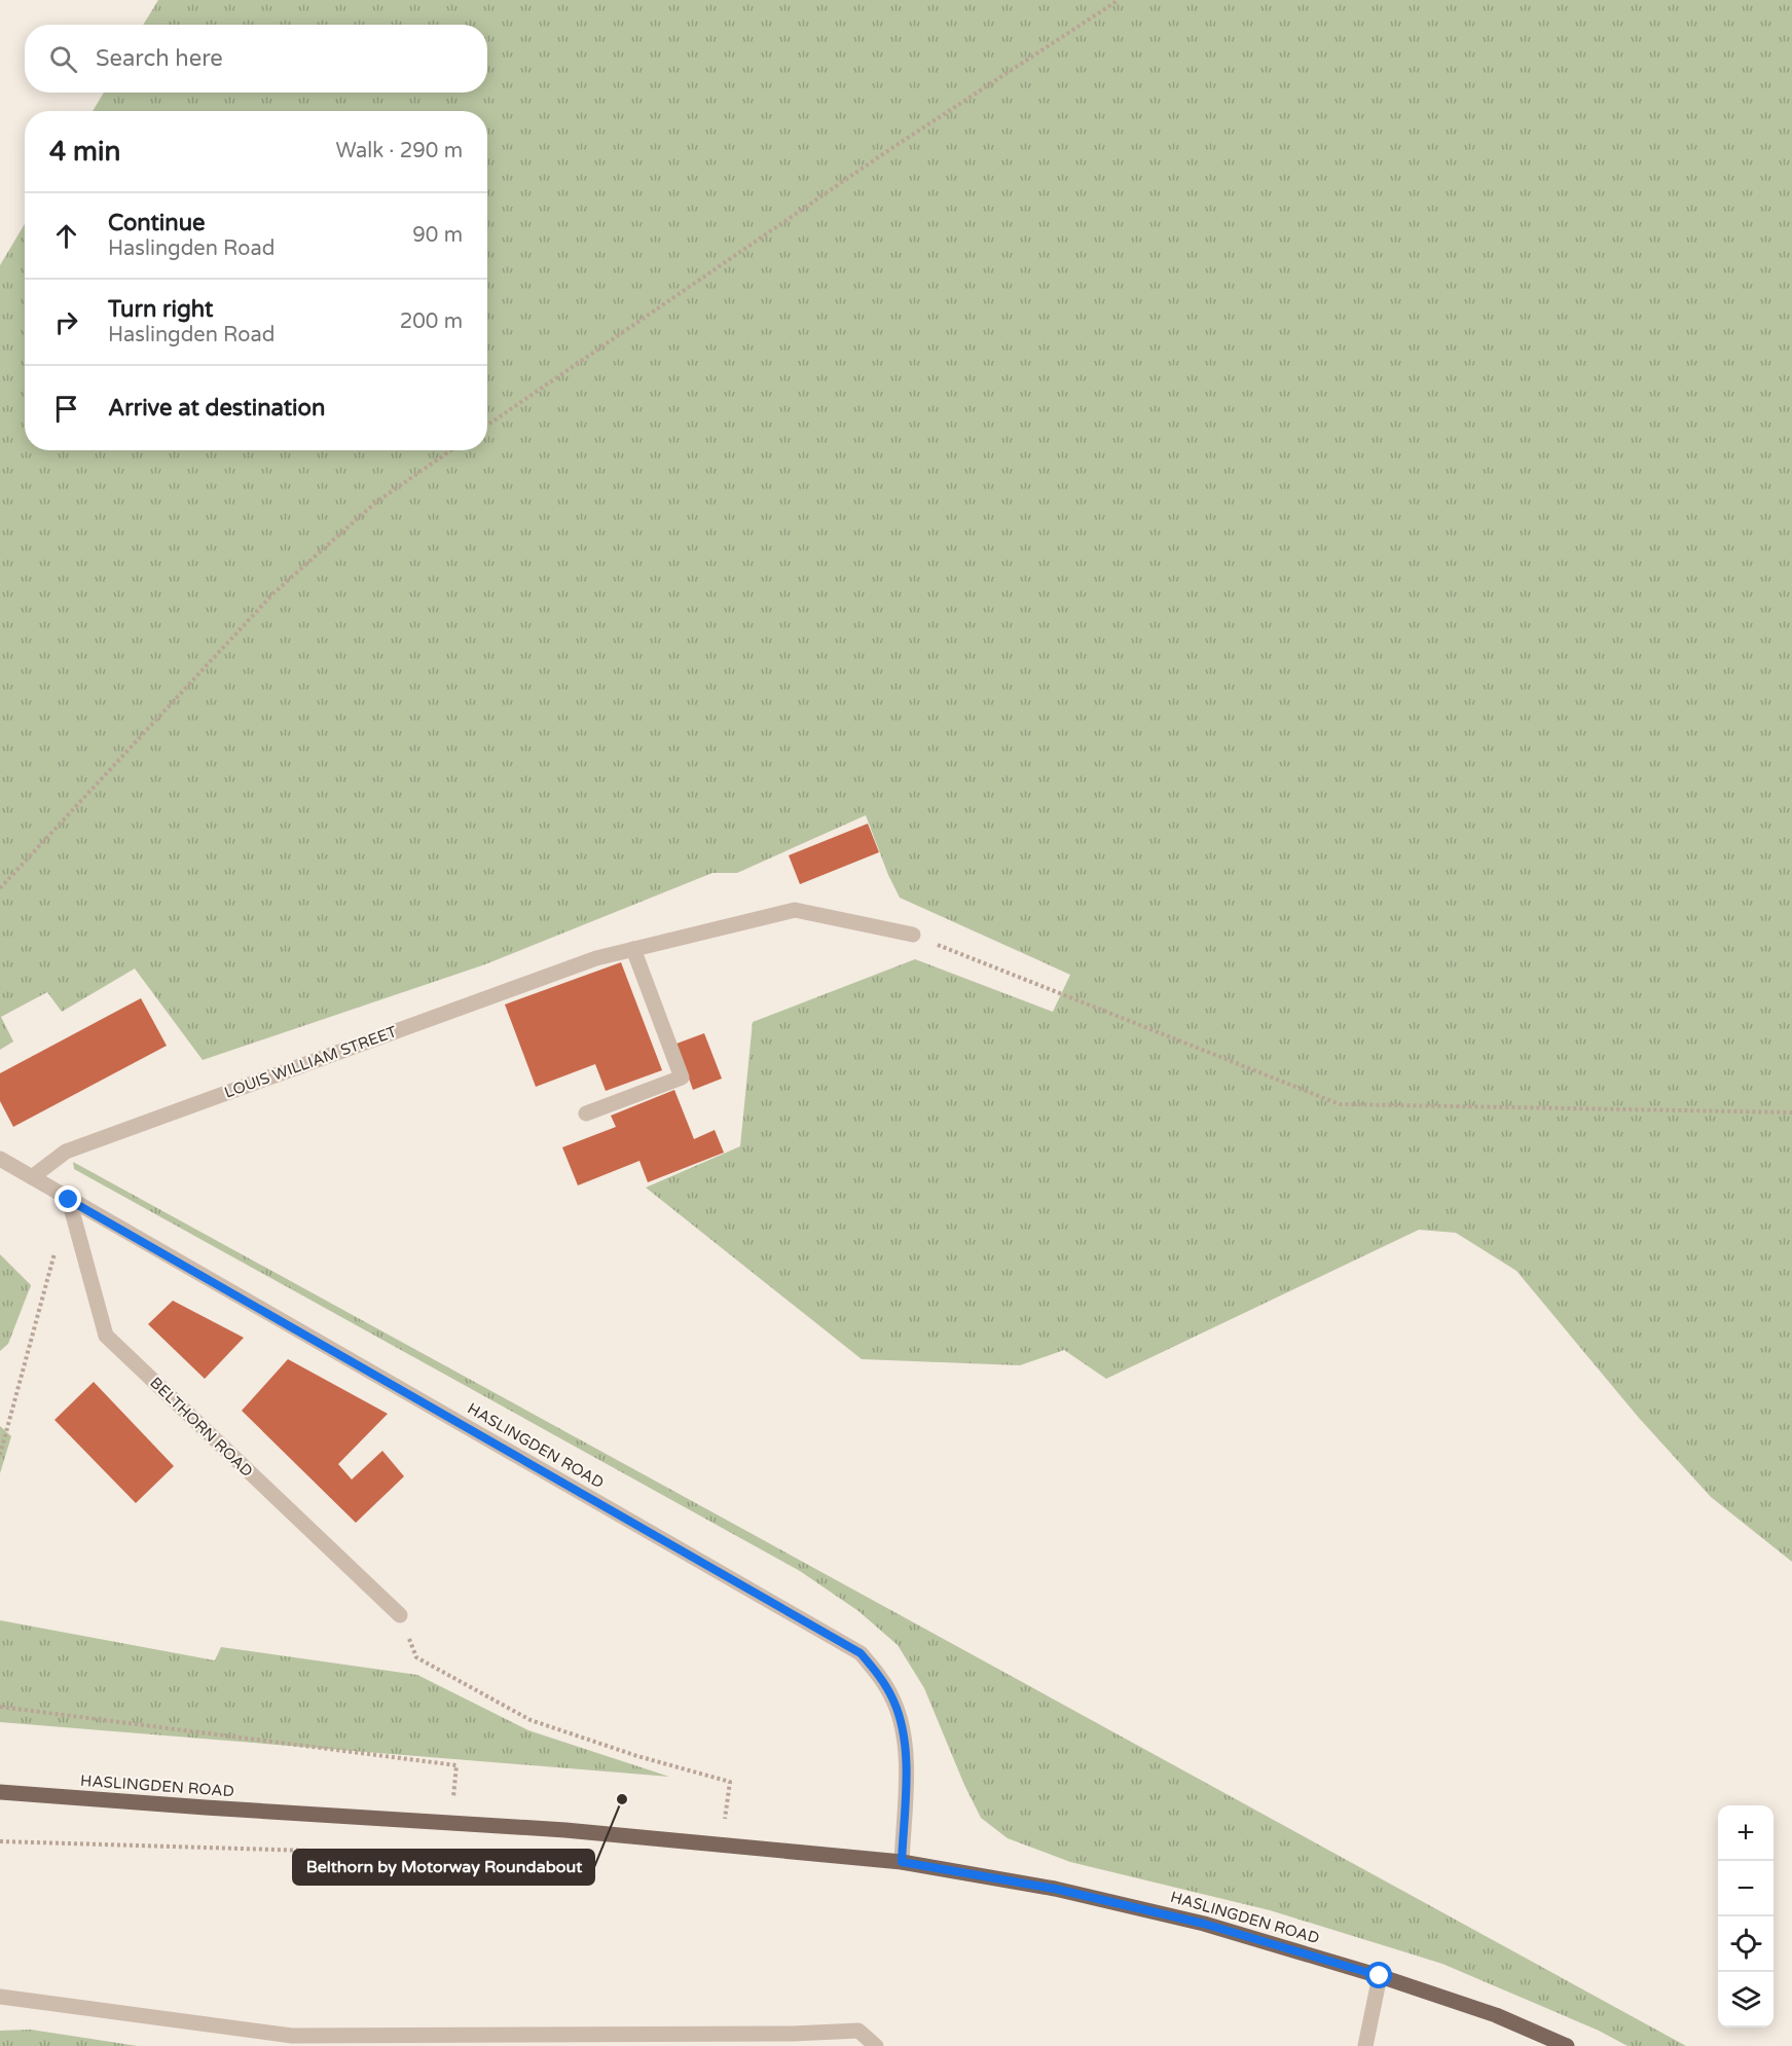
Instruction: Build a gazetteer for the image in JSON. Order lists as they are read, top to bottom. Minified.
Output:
{"streets":{"main road":["HASLINGDEN ROAD"],"street":["LOUIS WILLIAM STREET","BELTHORN ROAD"]},"crossings":[["LOUIS WILLIAM STREET","HASLINGDEN ROAD"],["BELTHORN ROAD","HASLINGDEN ROAD"]],"places":["Belthorn by Motorway Roundabout"],"page":{"search":"Search here","heading":["4 min","Walk · 290 m"],"list":[["Continue","Haslingden Road","90 m"],["Turn right","Haslingden Road","200 m"],"Arrive at destination"],"map_buttons":["+","−"]}}
